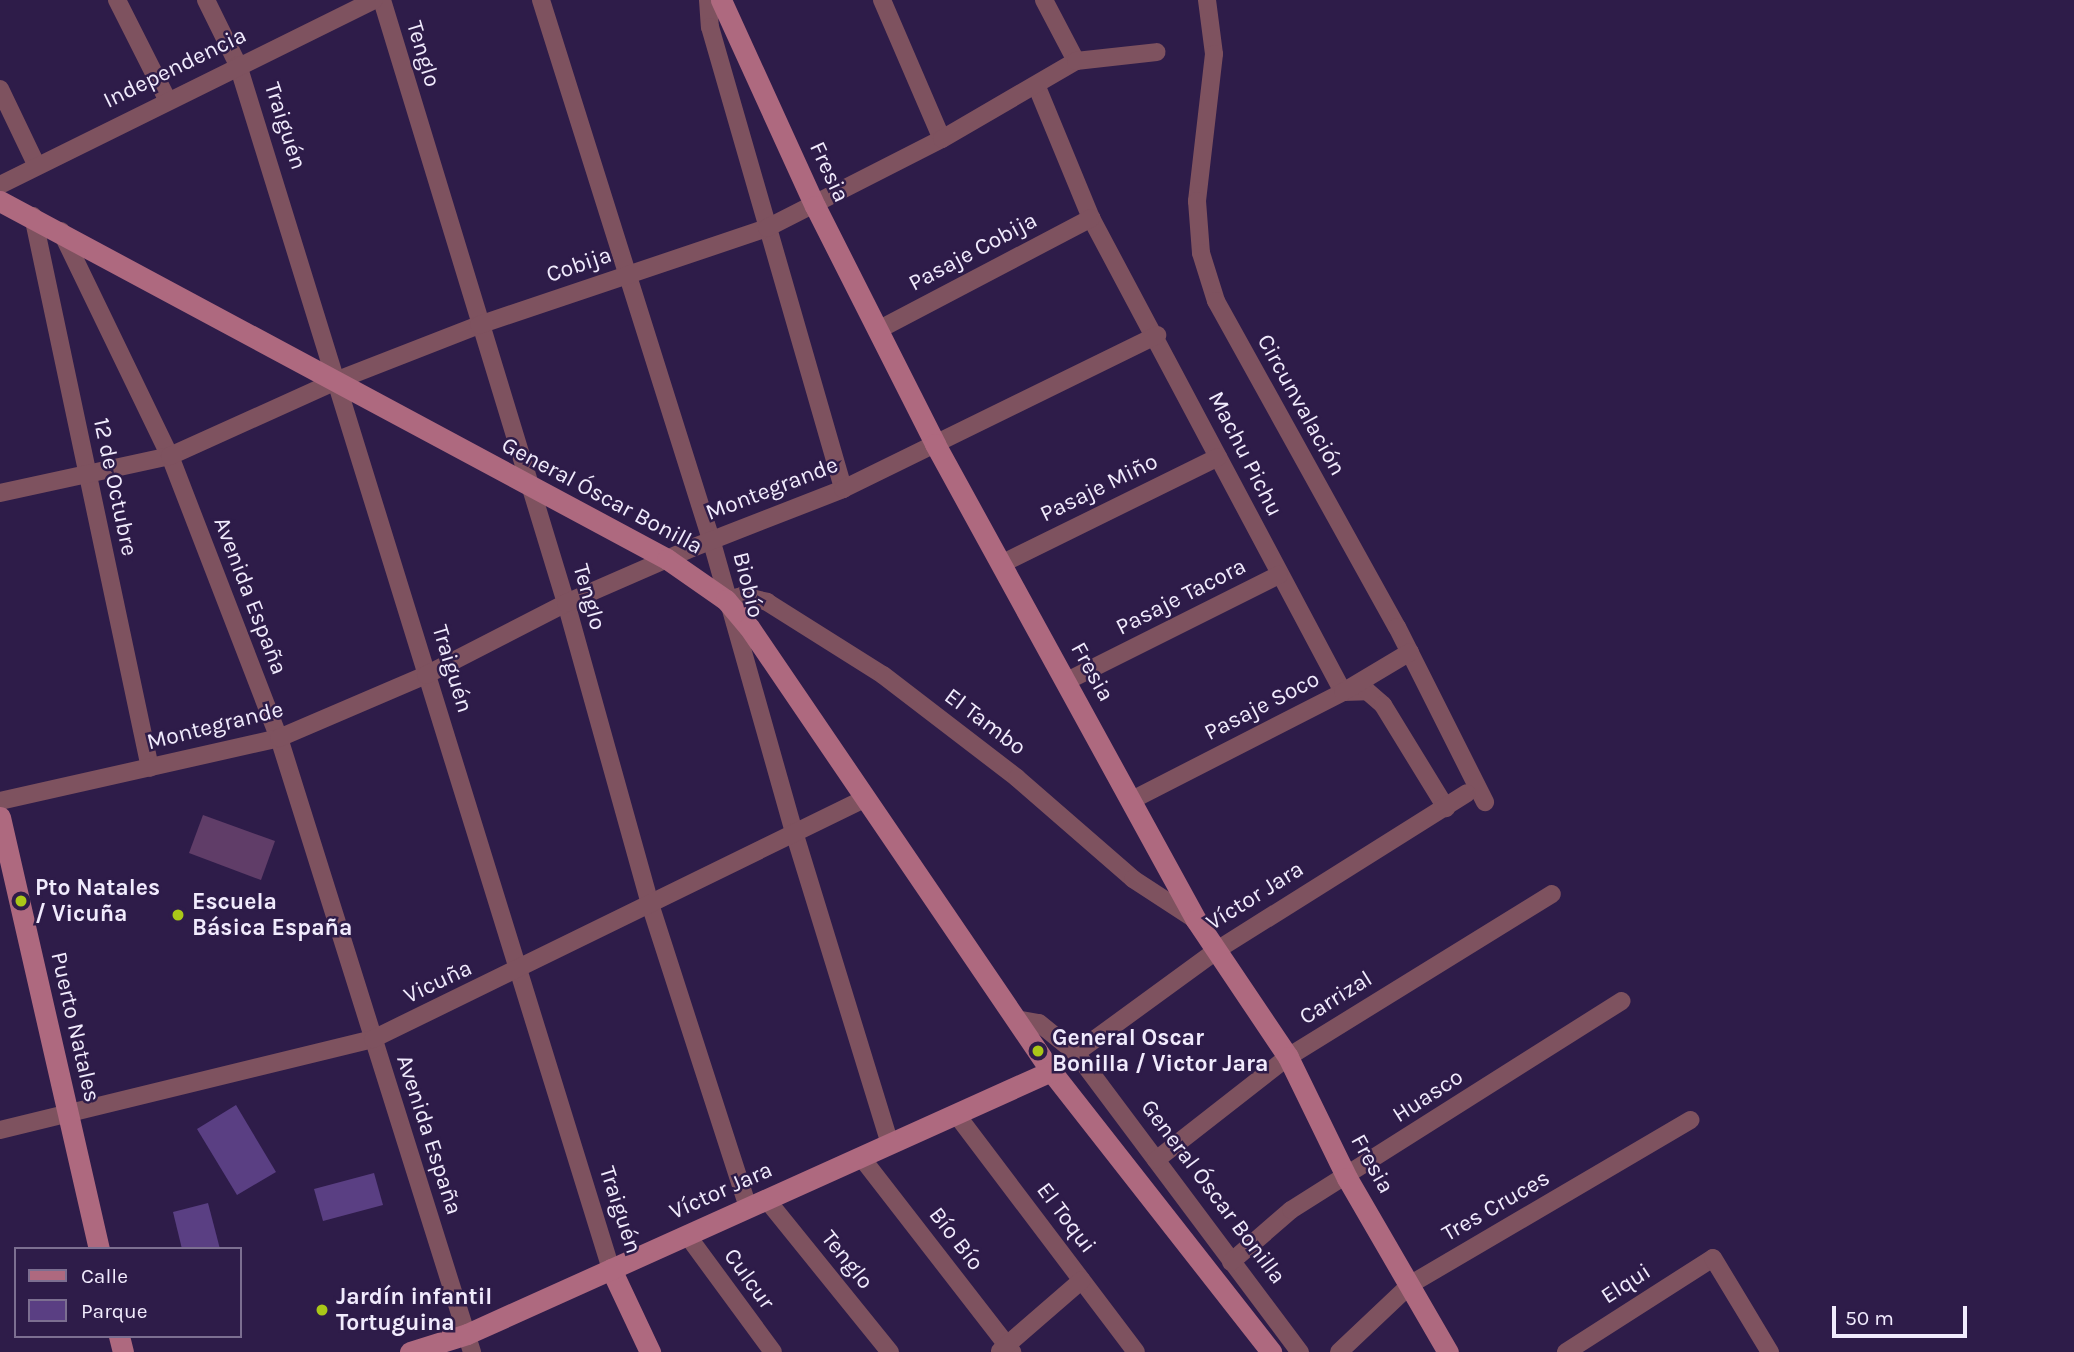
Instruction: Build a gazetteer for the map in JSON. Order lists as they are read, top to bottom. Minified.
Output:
{"streets":{"main road":["Traiguén","Fresia","General Óscar Bonilla","Víctor Jara","Puerto Natales"],"street":["Tenglo","Independencia","Pasaje Cobija","Cobija","Circunvalación","Machu Pichu","12 de Octubre","Pasaje Miño","Montegrande","Biobío","Avenida España","Pasaje Tacora","Pasaje Soco","El Tambo","Vicuña","Carrizal","Huasco","Tres Cruces","El Toqui","Bío Bío","Culcur","Elqui"]},"crossings":[["Tenglo","Cobija"],["Tenglo","Montegrande"],["Tenglo","General Óscar Bonilla"],["Tenglo","Víctor Jara"],["Tenglo","Vicuña"],["Independencia","Traiguén"],["Traiguén","Cobija"],["Traiguén","Montegrande"],["Traiguén","General Óscar Bonilla"],["Traiguén","Víctor Jara"],["Traiguén","Vicuña"],["Fresia","Pasaje Cobija"],["Fresia","Cobija"],["Fresia","Pasaje Miño"],["Fresia","Montegrande"],["Fresia","Pasaje Tacora"],["Fresia","Pasaje Soco"],["Fresia","El Tambo"],["Fresia","Víctor Jara"],["Fresia","Carrizal"],["Fresia","Huasco"],["Fresia","Tres Cruces"],["Pasaje Cobija","Machu Pichu"],["Cobija","Machu Pichu"],["Cobija","12 de Octubre"],["Cobija","General Óscar Bonilla"],["Cobija","Biobío"],["Cobija","Avenida España"],["Circunvalación","Pasaje Soco"],["Machu Pichu","Pasaje Miño"],["Machu Pichu","Montegrande"],["Machu Pichu","Pasaje Tacora"],["Machu Pichu","Pasaje Soco"],["12 de Octubre","Montegrande"],["12 de Octubre","General Óscar Bonilla"],["Montegrande","General Óscar Bonilla"],["Montegrande","Biobío"],["Montegrande","Avenida España"],["General Óscar Bonilla","Biobío"],["General Óscar Bonilla","Avenida España"],["General Óscar Bonilla","El Tambo"],["General Óscar Bonilla","Víctor Jara"],["General Óscar Bonilla","Vicuña"],["General Óscar Bonilla","Carrizal"],["General Óscar Bonilla","Huasco"],["Biobío","El Tambo"],["Biobío","Víctor Jara"],["Biobío","Vicuña"],["Avenida España","Víctor Jara"],["Avenida España","Vicuña"],["Víctor Jara","El Toqui"],["Víctor Jara","Bío Bío"],["Víctor Jara","Culcur"],["Vicuña","Puerto Natales"]],"places":["Pto Natales / Vicuña","Escuela Básica España","General Oscar Bonilla / Victor Jara","Jardín infantil Tortuguina"],"legend":["Calle","Parque"],"scale_bar":"50 m"}
